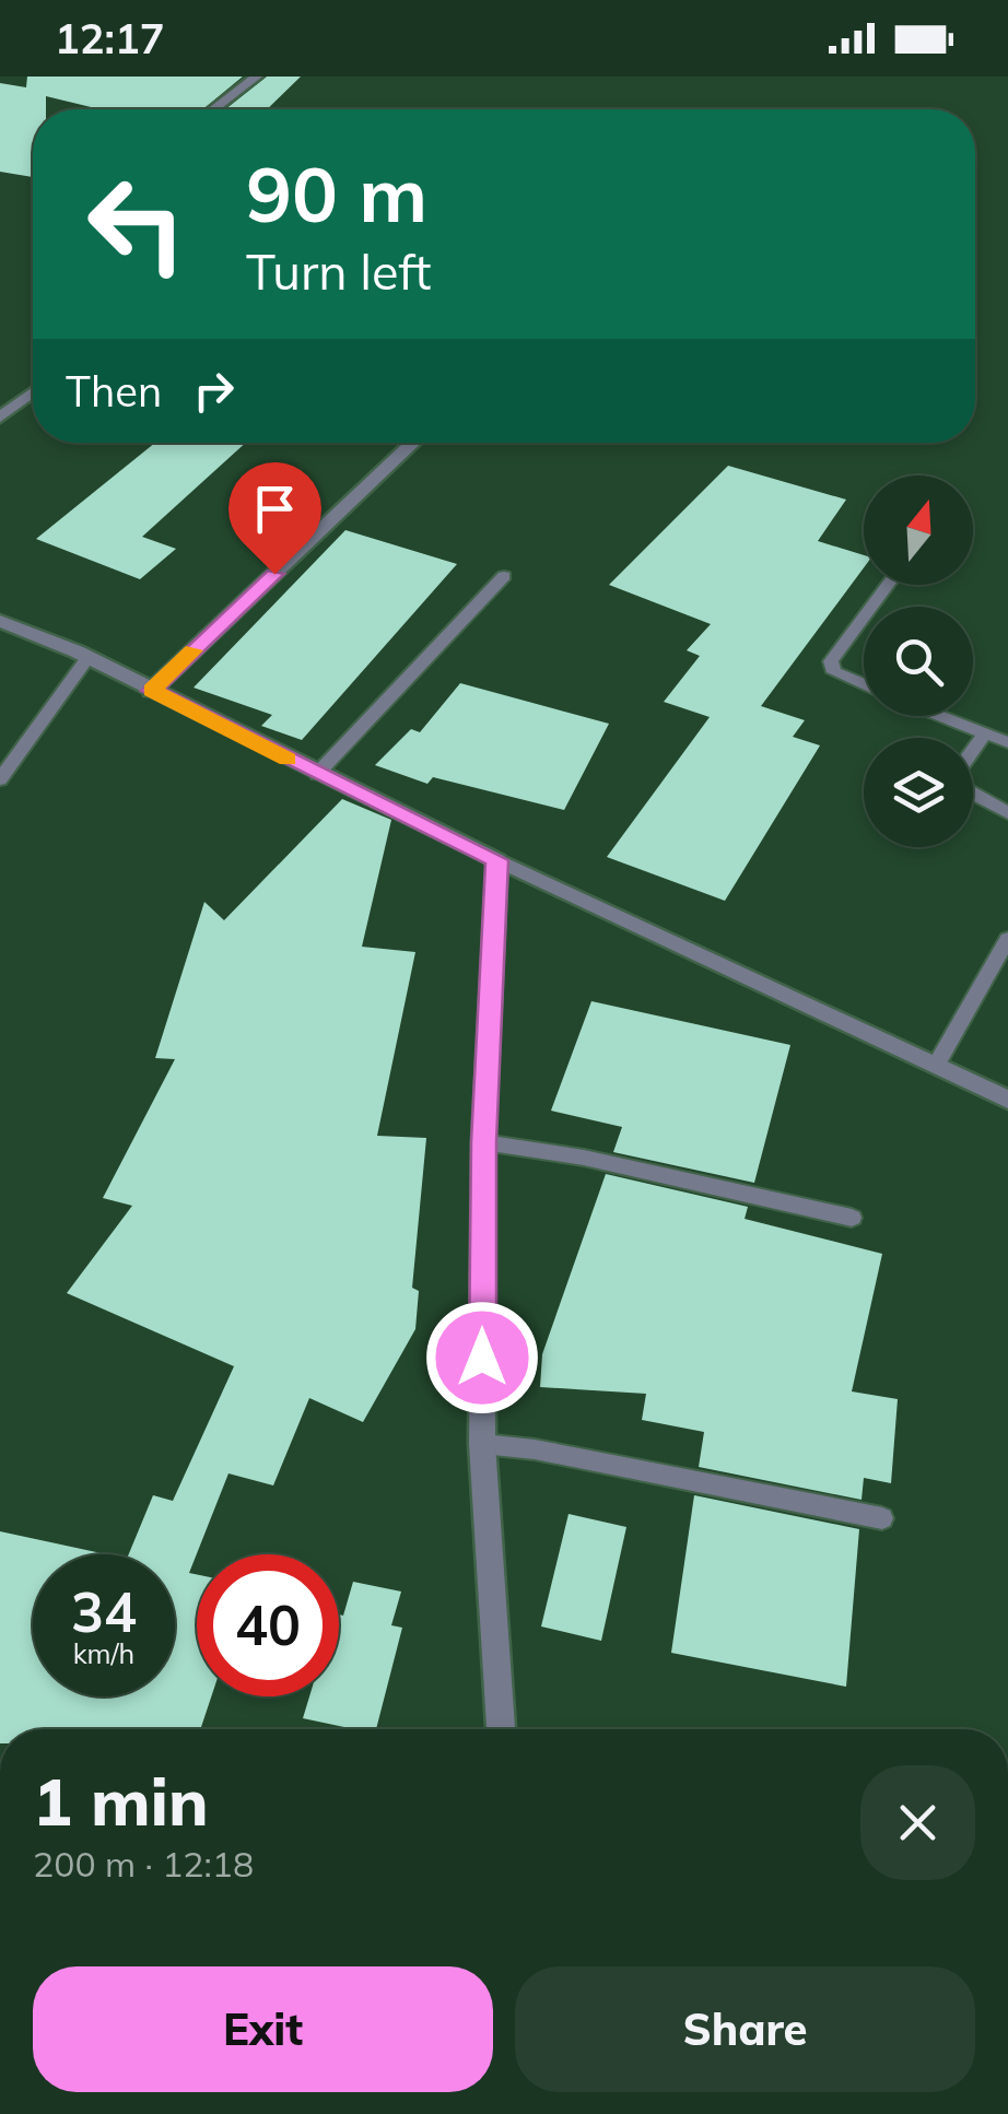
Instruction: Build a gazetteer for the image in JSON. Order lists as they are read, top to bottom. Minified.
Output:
{"north":"top","page":{"status":"12:17","turn":["90 m","Turn left"],"then":"Then","speed":"34 km/h","limit":"40","heading":["1 min","200 m · 12:18"],"buttons":["Exit","Share"]}}
